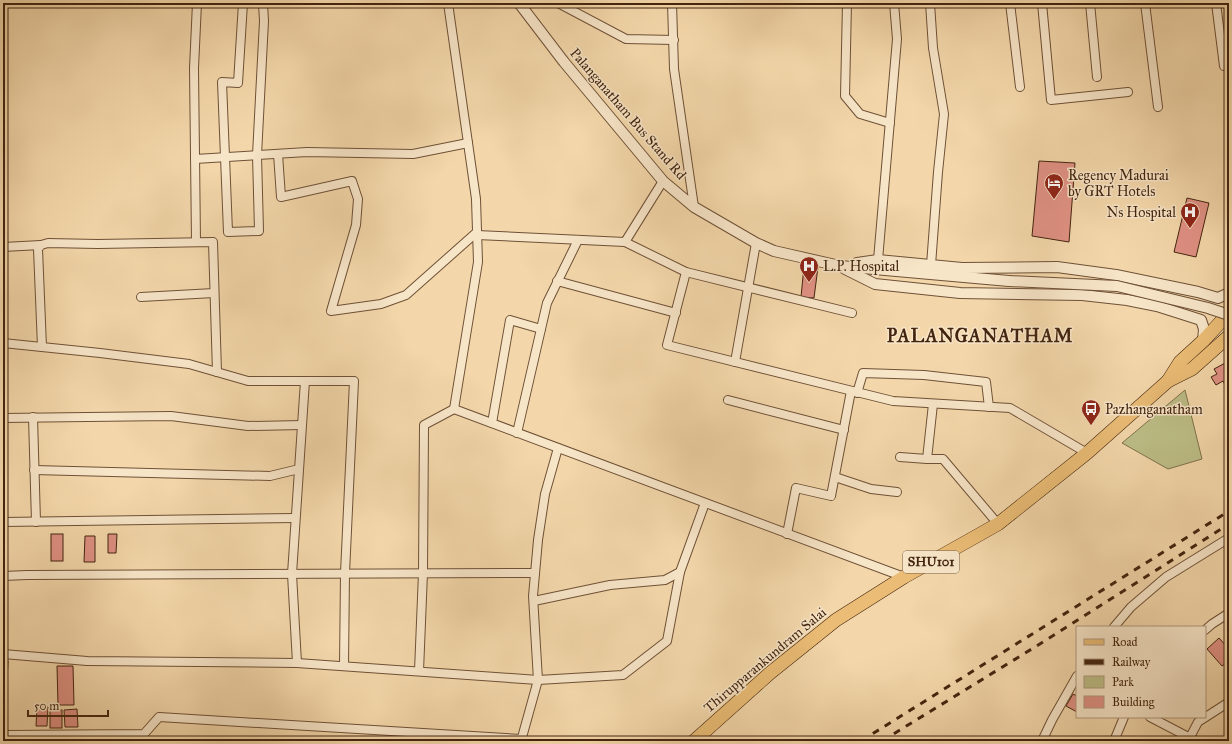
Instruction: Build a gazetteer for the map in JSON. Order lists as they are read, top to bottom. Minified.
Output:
{"streets":{"main road":["SHU101","Thirupparankundram Salai"],"street":["Palanganatham Bus Stand Rd"]},"crossings":[["Palanganatham Bus Stand Rd","Thirupparankundram Salai"]],"districts":["PALANGANATHAM"],"places":{"hotel":["Regency Madurai by GRT Hotels"],"hospital":["Ns Hospital","L.P. Hospital"],"bus stop":["Pazhanganatham"]},"legend":["Road","Railway","Park","Building"],"scale_bar":"50 m"}
